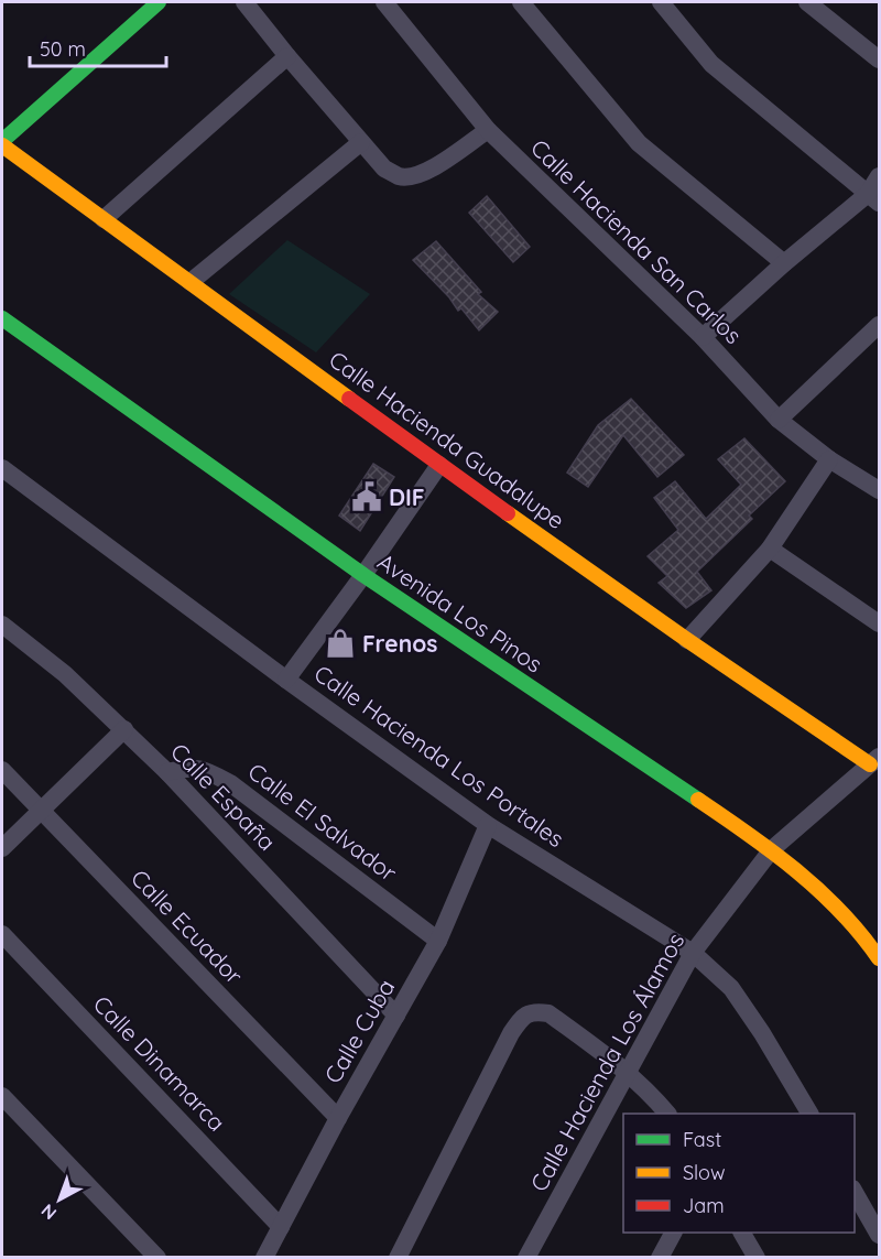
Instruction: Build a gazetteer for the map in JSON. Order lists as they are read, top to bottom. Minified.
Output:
{"streets":{"street":["Calle Hacienda San Carlos","Calle Hacienda Guadalupe","Avenida Los Pinos","Calle Hacienda Los Portales","Calle España","Calle El Salvador","Calle Ecuador","Calle Cuba","Calle Hacienda Los Álamos","Calle Dinamarca"]},"crossings":[["Calle Hacienda Guadalupe","Calle Hacienda Los Álamos"],["Avenida Los Pinos","Calle Hacienda Los Álamos"],["Calle Hacienda Los Portales","Calle Cuba"],["Calle Hacienda Los Portales","Calle Hacienda Los Álamos"],["Calle España","Calle El Salvador"],["Calle España","Calle Cuba"],["Calle El Salvador","Calle Cuba"],["Calle Ecuador","Calle Cuba"],["Calle Cuba","Calle Dinamarca"]],"places":{"public building":["DIF"],"shop":["Frenos"]},"legend":["Fast","Slow","Jam"],"scale_bar":"50 m","north":"bottom left"}
